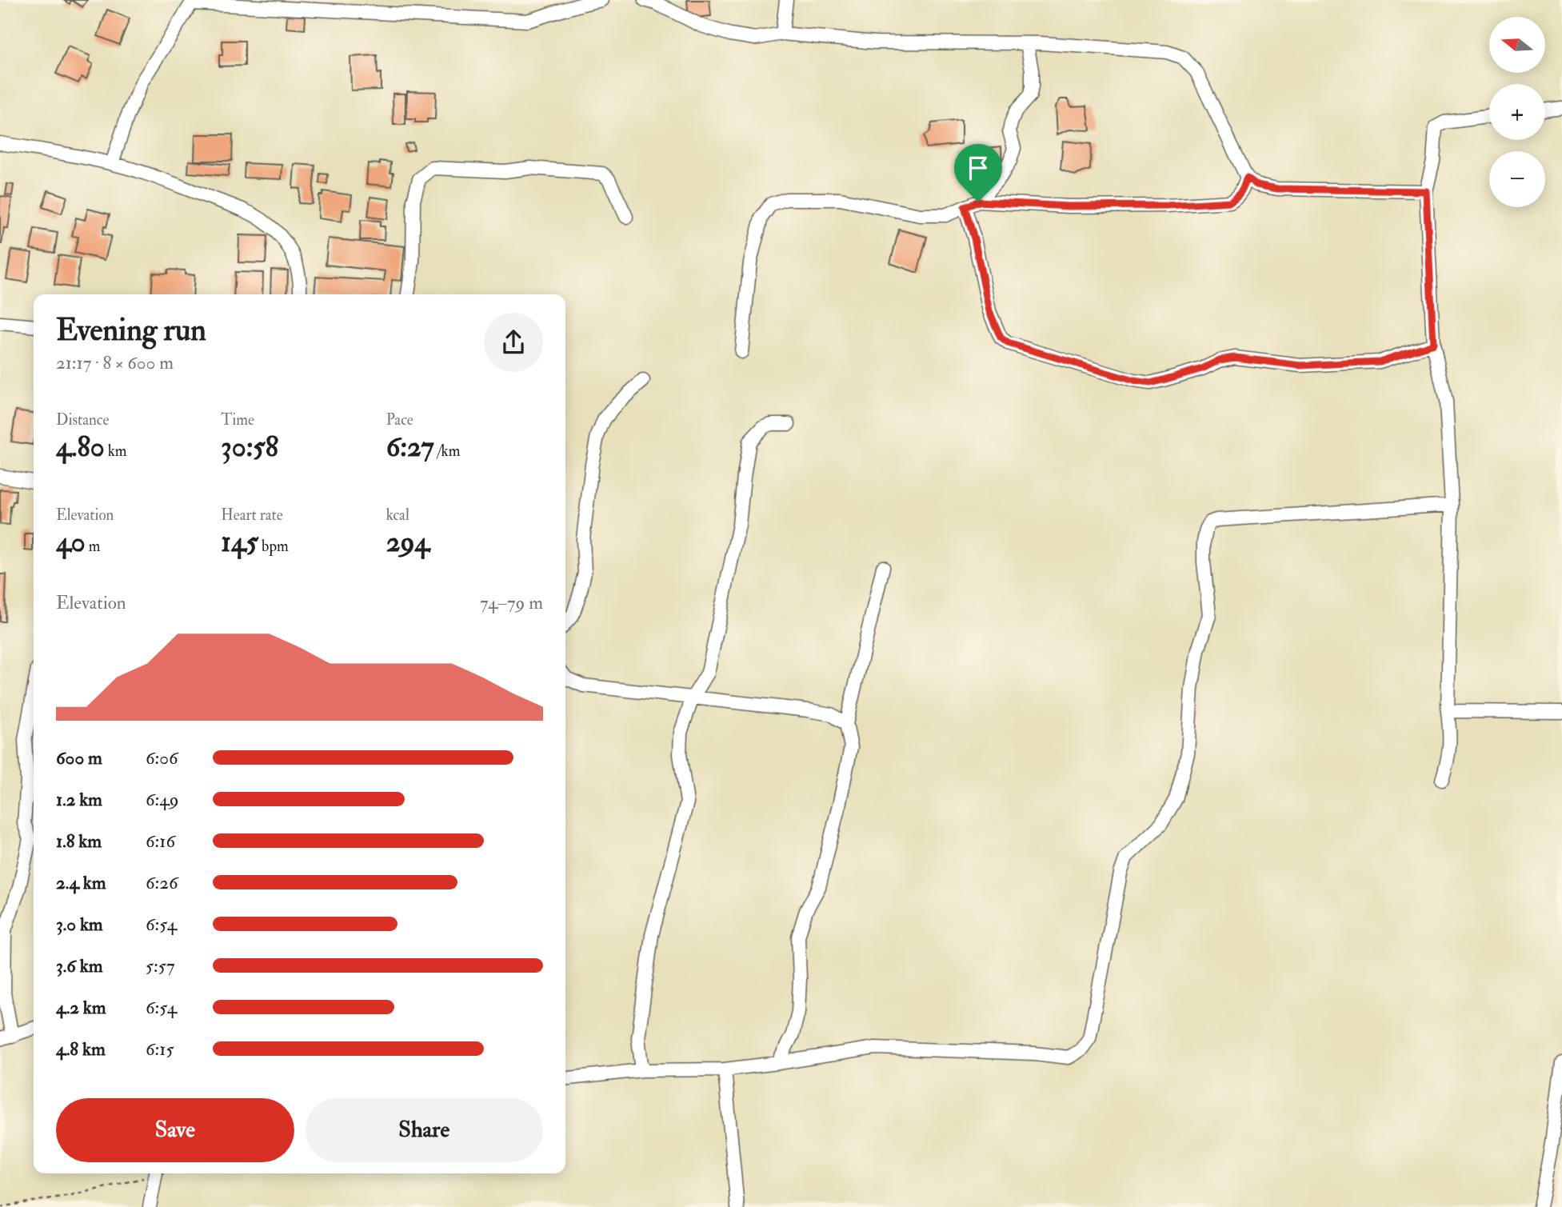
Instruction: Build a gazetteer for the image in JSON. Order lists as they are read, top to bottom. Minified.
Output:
{"north":"left","page":{"map_buttons":["+","−"],"heading":["Evening run","21:17 · 8 × 600 m"],"stats":[["Distance","4.80 km"],["Time","30:58"],["Pace","6:27 /km"],["Elevation","40 m"],["Heart rate","145 bpm"],["kcal","294"]],"chart":["Elevation","74–79 m"],"list":[{"name":"600 m","note":"6:06"},{"name":"1.2 km","note":"6:49"},{"name":"1.8 km","note":"6:16"},{"name":"2.4 km","note":"6:26"},{"name":"3.0 km","note":"6:54"},{"name":"3.6 km","note":"5:57"},{"name":"4.2 km","note":"6:54"},{"name":"4.8 km","note":"6:15"}],"buttons":["Save","Share"]}}
